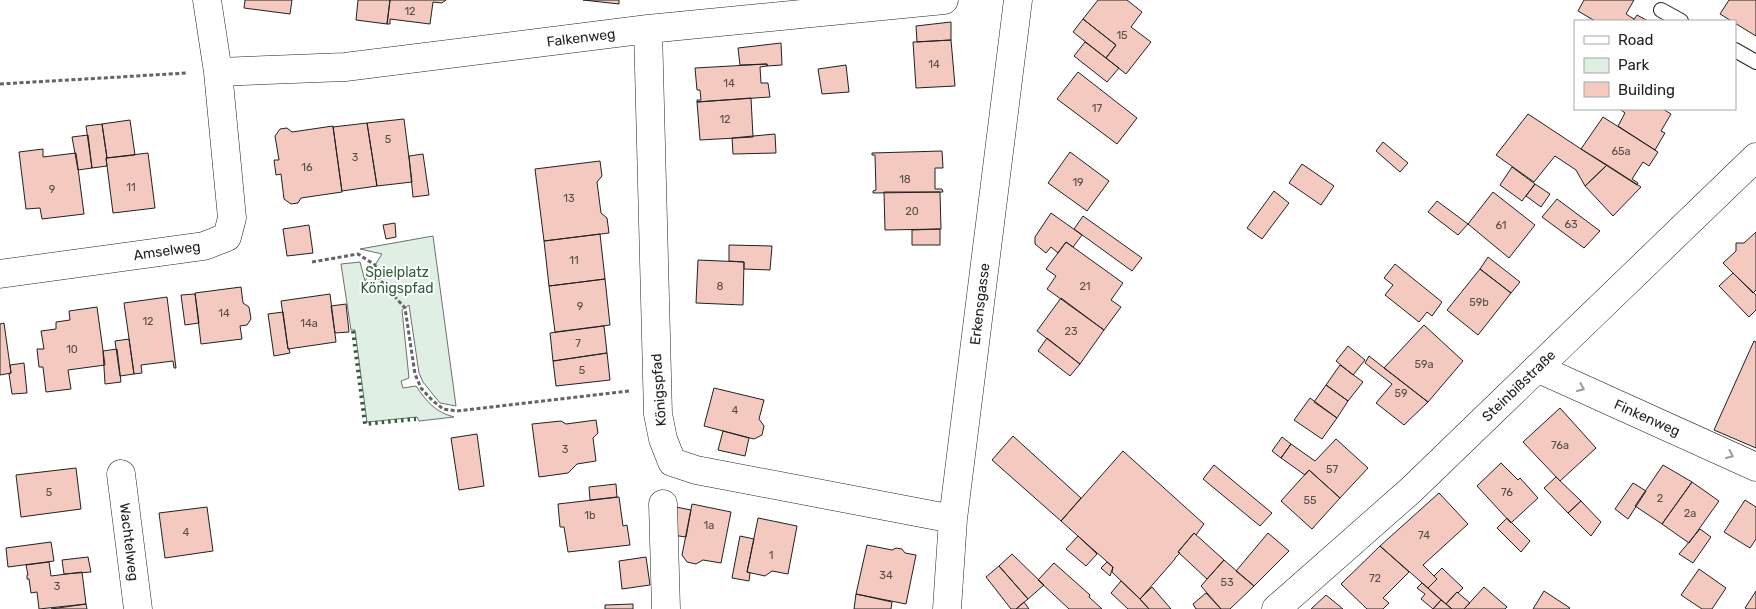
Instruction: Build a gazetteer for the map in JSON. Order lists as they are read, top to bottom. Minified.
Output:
{"streets":{"street":["Falkenweg","Amselweg","Erkensgasse","Steinbißstraße","Königspfad","Finkenweg","Wachtelweg"]},"crossings":[["Falkenweg","Amselweg"],["Falkenweg","Königspfad"],["Erkensgasse","Königspfad"],["Steinbißstraße","Finkenweg"]],"one_way":["Finkenweg"],"parks":["Spielplatz Königspfad"],"house_numbers":["12","15","14","14","17","12","5","65a","3","16","18","19","11","9","13","20","63","61","11","8","21","59b","9","14","12","14a","23","7","10","59a","5","59","4","76a","3","57","5","76","2","55","2a","1b","1a","4","74","1","34","72","53","3"],"legend":["Road","Park","Building"]}
